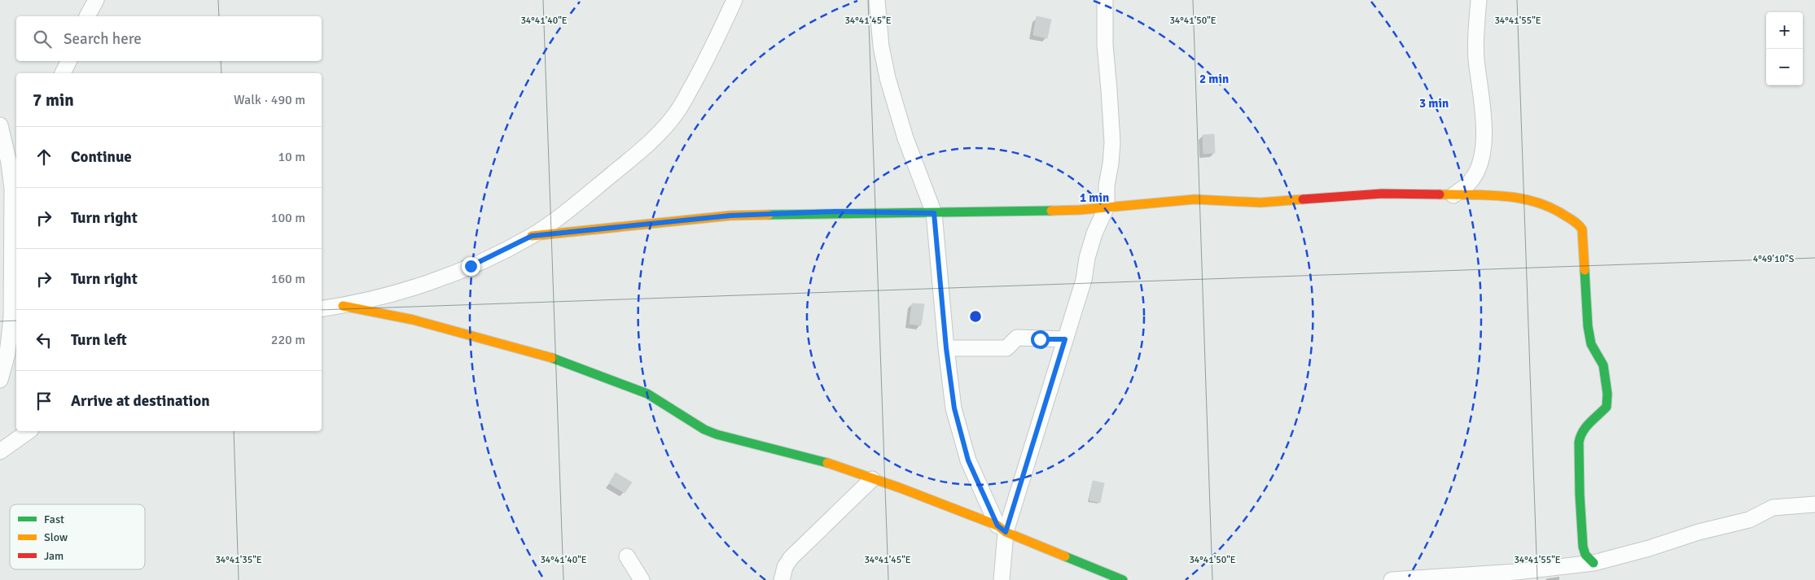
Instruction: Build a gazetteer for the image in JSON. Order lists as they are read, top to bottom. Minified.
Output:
{"legend":["Fast","Slow","Jam"],"page":{"map_buttons":["+","−"],"search":"Search here","heading":["7 min","Walk · 490 m"],"list":[["Continue","10 m"],["Turn right","100 m"],["Turn right","160 m"],["Turn left","220 m"],"Arrive at destination"]},"coordinates":["34°41'40\"E","34°41'45\"E","34°41'50\"E","34°41'55\"E","4°49'10\"S","34°41'35\"E"],"rings":["2 min","3 min","1 min"]}
